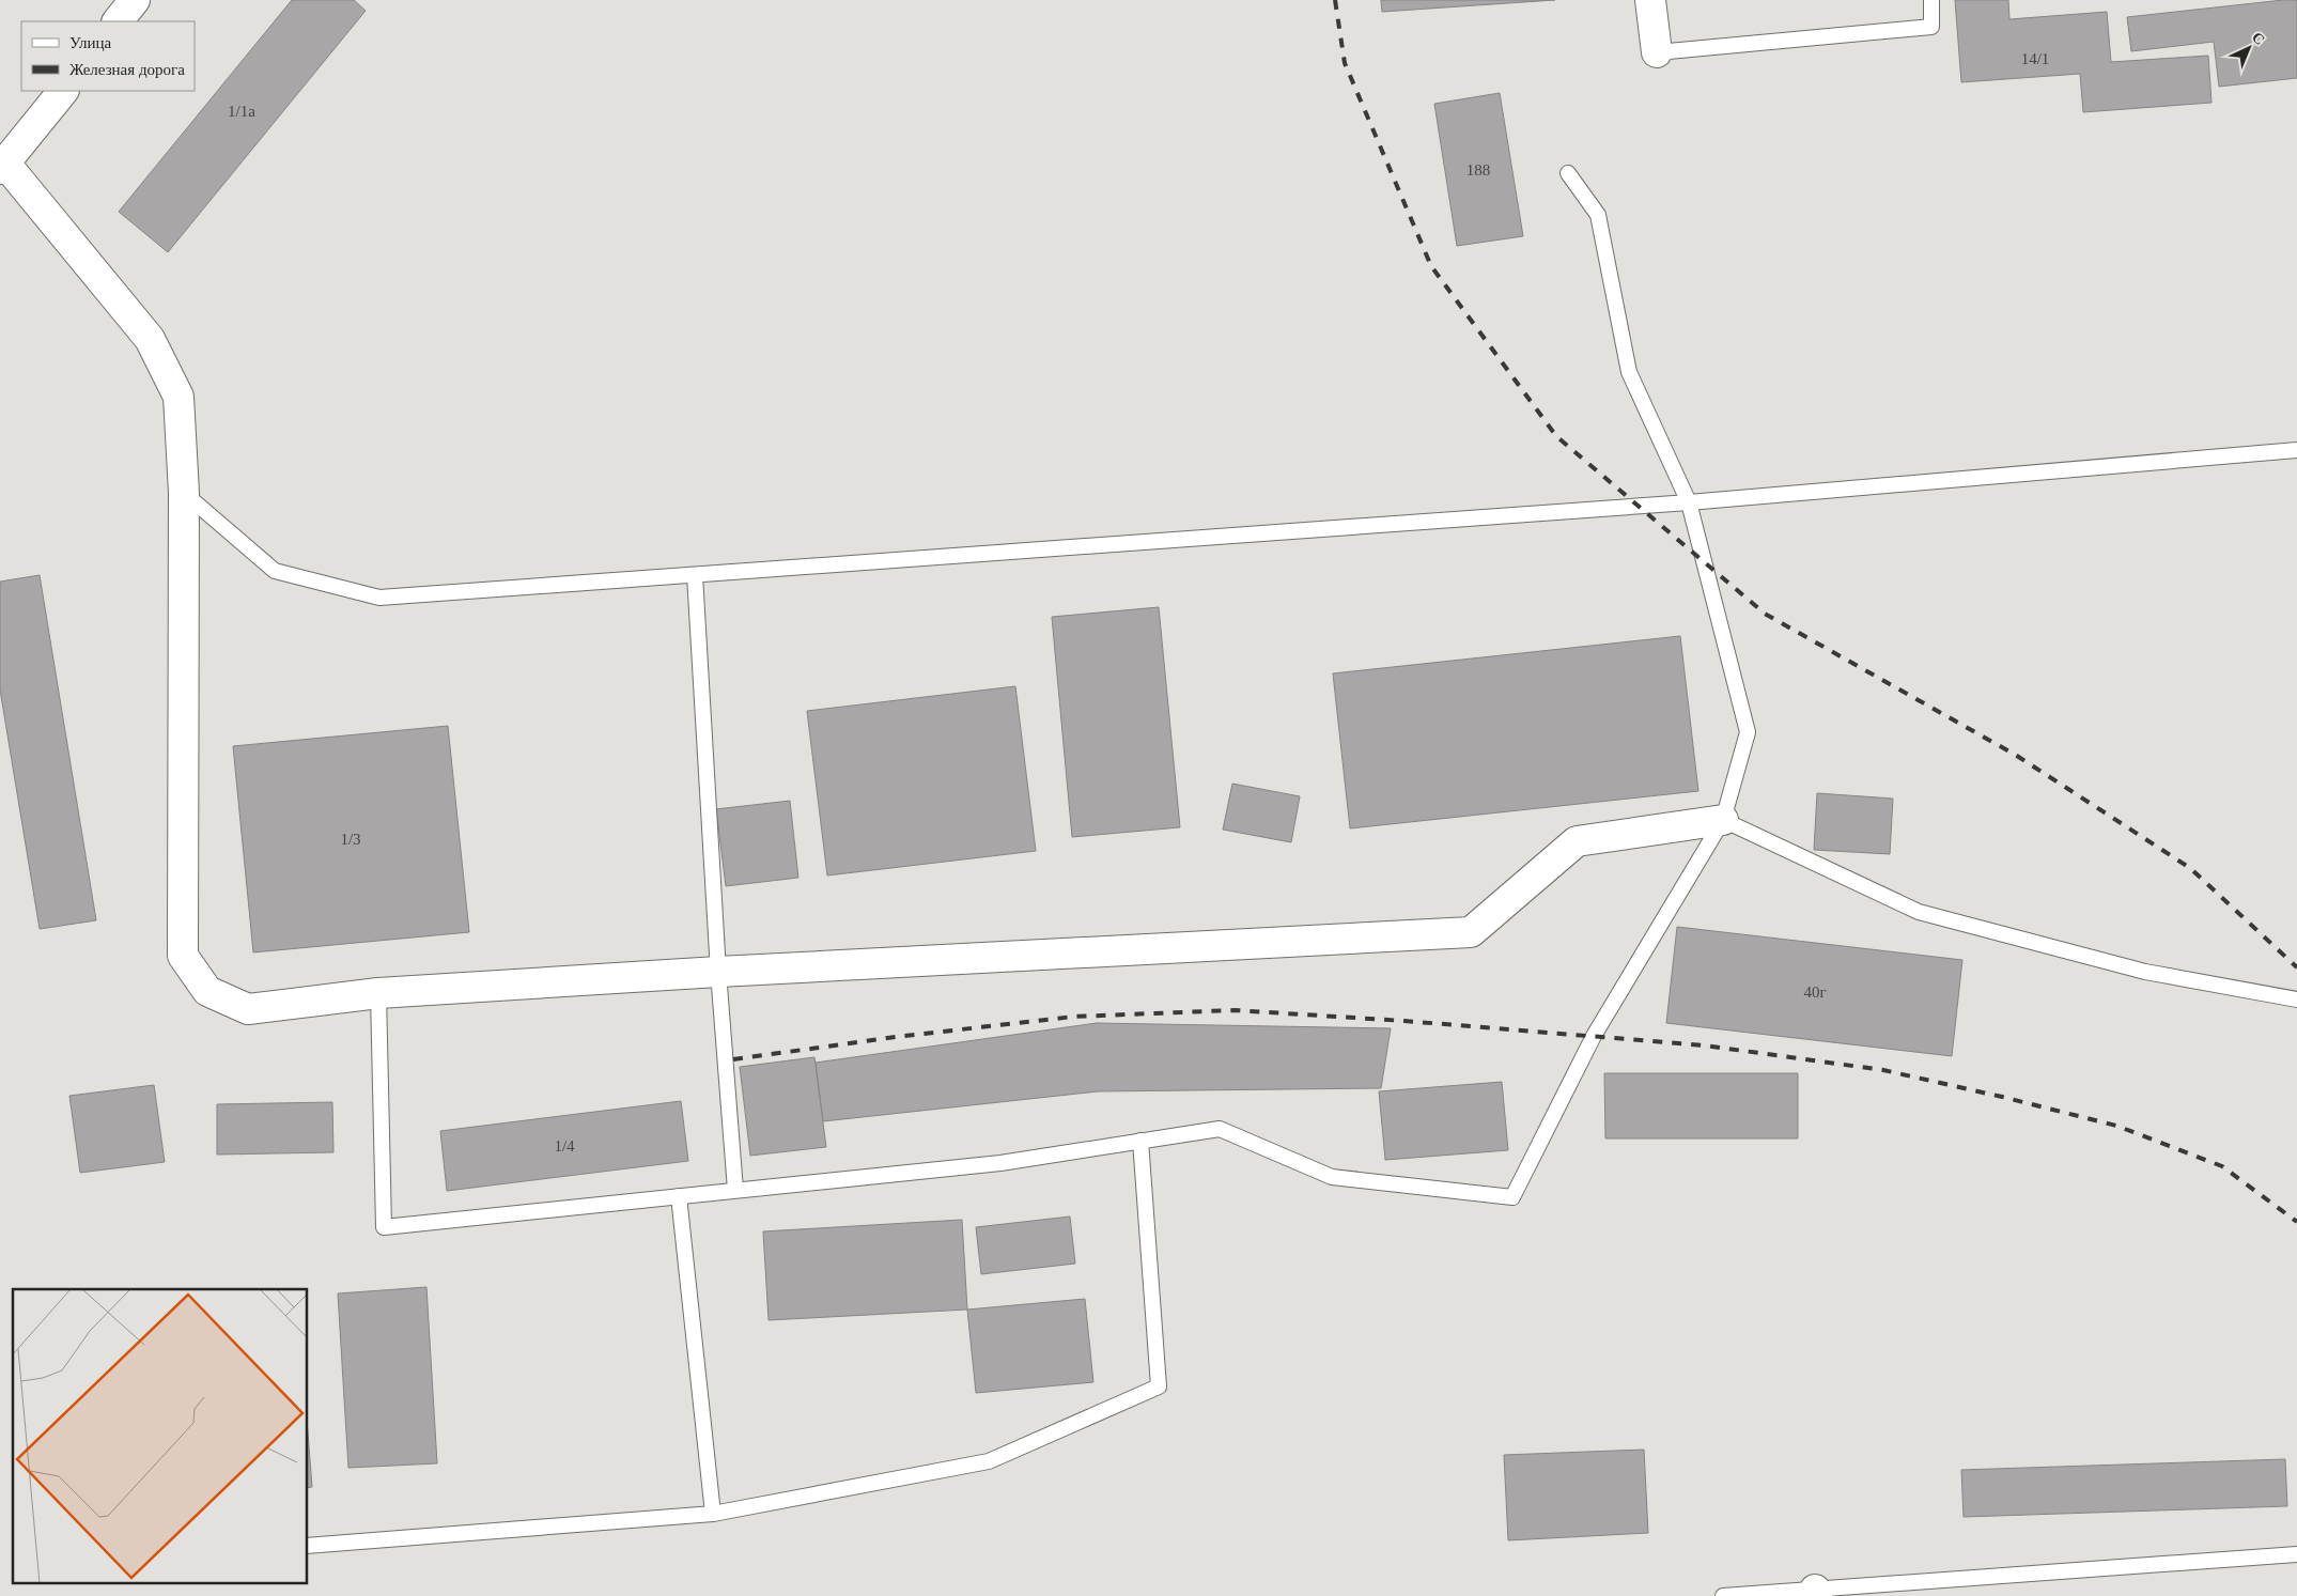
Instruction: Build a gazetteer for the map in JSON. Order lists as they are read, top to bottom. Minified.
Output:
{"house_numbers":["14/1","1/1а","188","1/3","40г","1/4"],"legend":["Улица","Железная дорога"],"north":"top right"}
